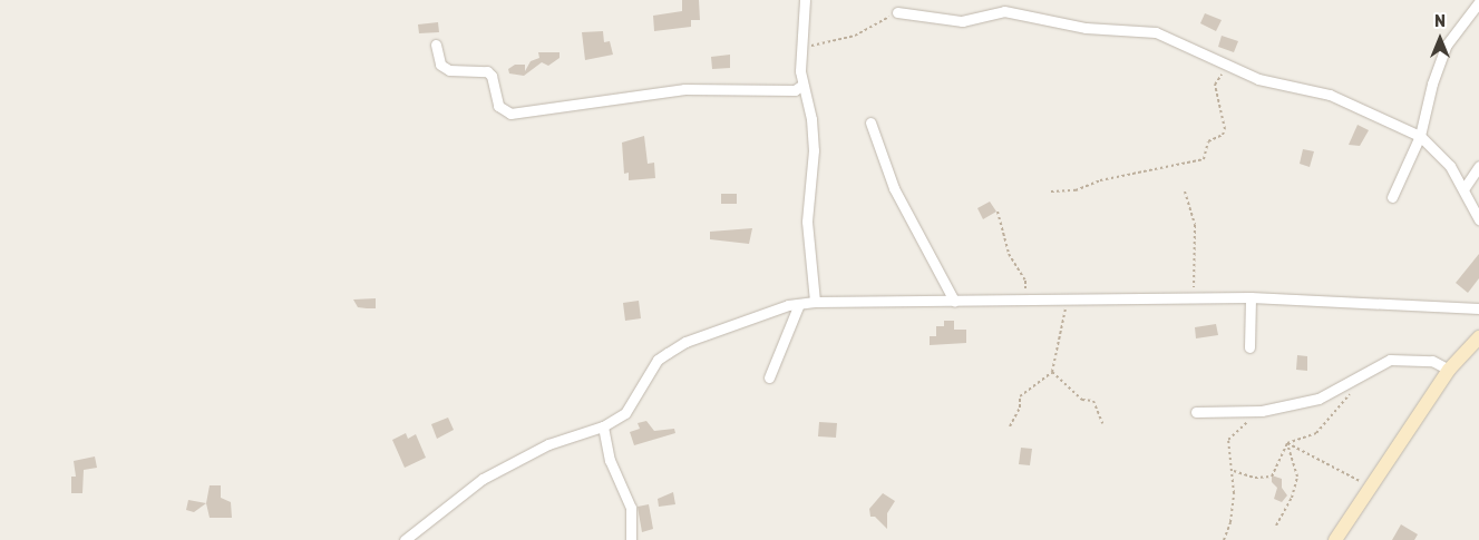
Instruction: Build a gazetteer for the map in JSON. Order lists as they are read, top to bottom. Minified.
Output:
{"north":"top"}
